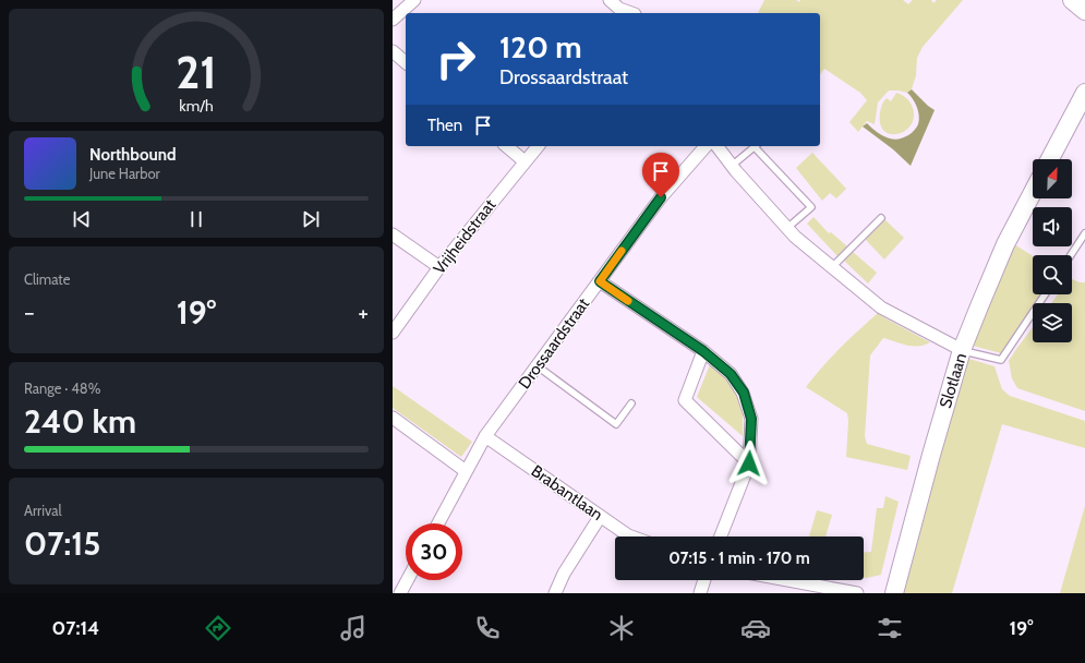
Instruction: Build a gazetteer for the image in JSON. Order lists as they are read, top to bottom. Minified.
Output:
{"streets":{"street":["Vrijheidstraat","Drossaardstraat","Slotlaan","Brabantlaan"]},"crossings":[["Drossaardstraat","Brabantlaan"]],"north":"top right","page":{"turn":["120 m","Drossaardstraat"],"then":"Then","song":["Northbound","June Harbor"],"tile":["Climate",["Range · 48%","240 km"],["Arrival","07:15"]],"heat":["−","19°","+"],"limit":"30","trip":"07:15 · 1 min · 170 m","tabs":["07:14","19°"],"gauge":["21","km/h"]}}
